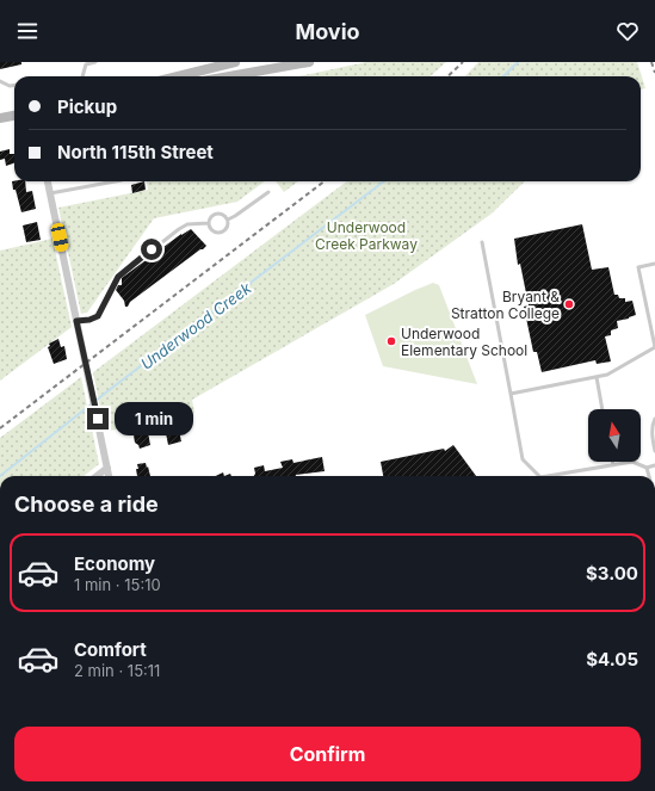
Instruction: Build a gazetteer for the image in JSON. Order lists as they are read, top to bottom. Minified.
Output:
{"water":["Underwood Creek"],"parks":["Underwood Creek Parkway"],"places":["Bryant & Stratton College","Underwood Elementary School"],"north":"top","page":{"header":"Movio","banner":["Pickup","North 115th Street"],"bubble":"1 min","heading":"Choose a ride","list":[{"name":"Economy","note":"1 min · 15:10","value":"$3.00"},{"name":"Comfort","note":"2 min · 15:11","value":"$4.05"}],"buttons":"Confirm"}}
